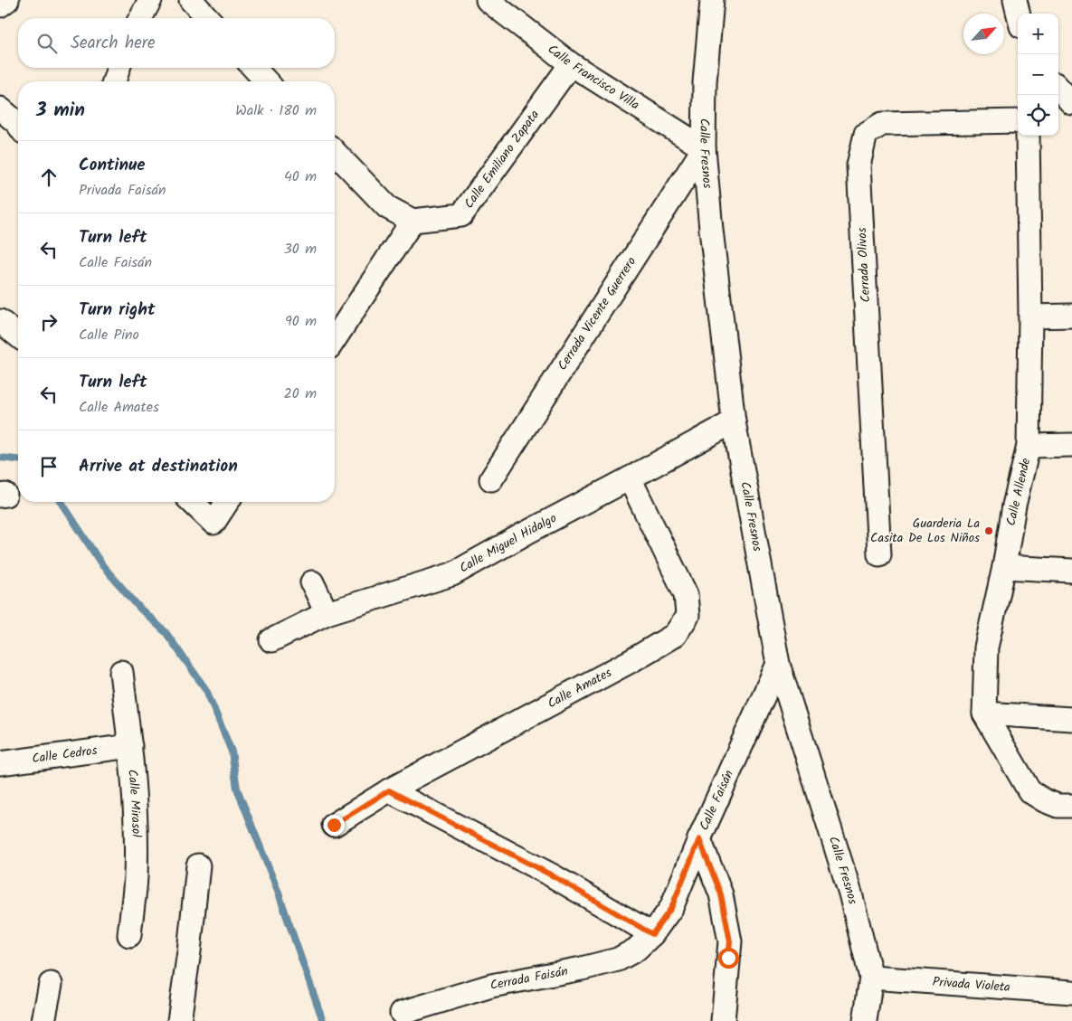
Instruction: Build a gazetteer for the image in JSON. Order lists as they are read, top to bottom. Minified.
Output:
{"streets":{"street":["Calle Francisco Villa","Calle Fresnos","Calle Emiliano Zapata","Cerrada Olivos","Cerrada Vicente Guerrero","Calle Allende","Calle Miguel Hidalgo","Calle Amates","Calle Cedros","Calle Faisán","Calle Mirasol","Cerrada Faisán","Privada Violeta"]},"crossings":[["Calle Francisco Villa","Calle Fresnos"],["Calle Francisco Villa","Calle Emiliano Zapata"],["Calle Francisco Villa","Cerrada Vicente Guerrero"],["Calle Fresnos","Cerrada Vicente Guerrero"],["Calle Fresnos","Calle Miguel Hidalgo"],["Calle Fresnos","Calle Faisán"],["Calle Fresnos","Privada Violeta"],["Calle Miguel Hidalgo","Calle Amates"],["Calle Cedros","Calle Mirasol"],["Calle Faisán","Cerrada Faisán"]],"places":["Guarderia La Casita De Los Niños"],"north":"top right","page":{"map_buttons":["+","−"],"search":"Search here","heading":["3 min","Walk · 180 m"],"list":[["Continue","Privada Faisán","40 m"],["Turn left","Calle Faisán","30 m"],["Turn right","Calle Pino","90 m"],["Turn left","Calle Amates","20 m"],"Arrive at destination"]}}
